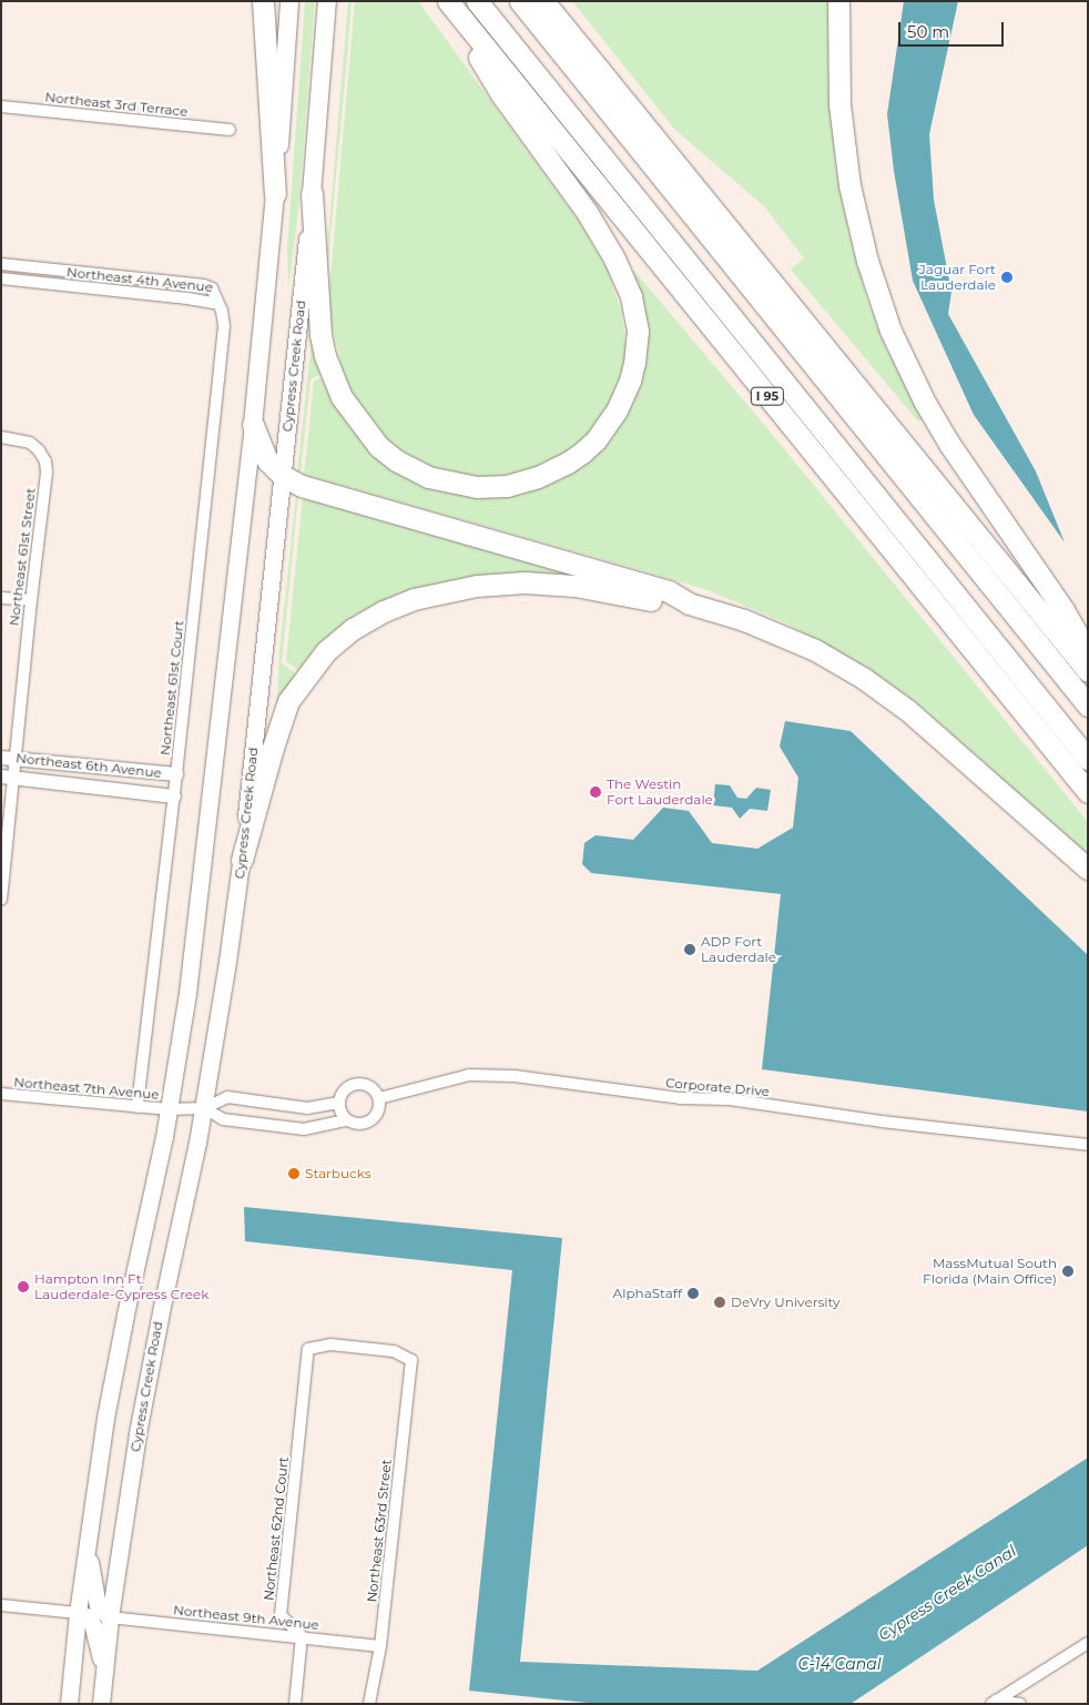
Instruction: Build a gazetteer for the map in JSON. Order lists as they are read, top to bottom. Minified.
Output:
{"streets":{"highway":["I 95"],"main road":["Cypress Creek Road"],"street":["Northeast 3rd Terrace","Northeast 4th Avenue","Northeast 61st Street","Northeast 61st Court","Northeast 6th Avenue","Corporate Drive","Northeast 7th Avenue","Northeast 62nd Court","Northeast 63rd Street","Northeast 9th Avenue"]},"crossings":[["Northeast 4th Avenue","Northeast 61st Court"],["Cypress Creek Road","Northeast 9th Avenue"],["Northeast 61st Street","Northeast 6th Avenue"],["Northeast 61st Court","Northeast 6th Avenue"],["Northeast 61st Court","Northeast 7th Avenue"],["Northeast 62nd Court","Northeast 63rd Street"],["Northeast 62nd Court","Northeast 9th Avenue"],["Northeast 63rd Street","Northeast 9th Avenue"]],"water":["Cypress Creek Canal","C-14 Canal"],"places":["Jaguar Fort Lauderdale","The Westin Fort Lauderdale","ADP Fort Lauderdale","Starbucks","MassMutual South Florida (Main Office)","Hampton Inn Ft. Lauderdale-Cypress Creek","AlphaStaff","DeVry University"],"scale_bar":"50 m"}
